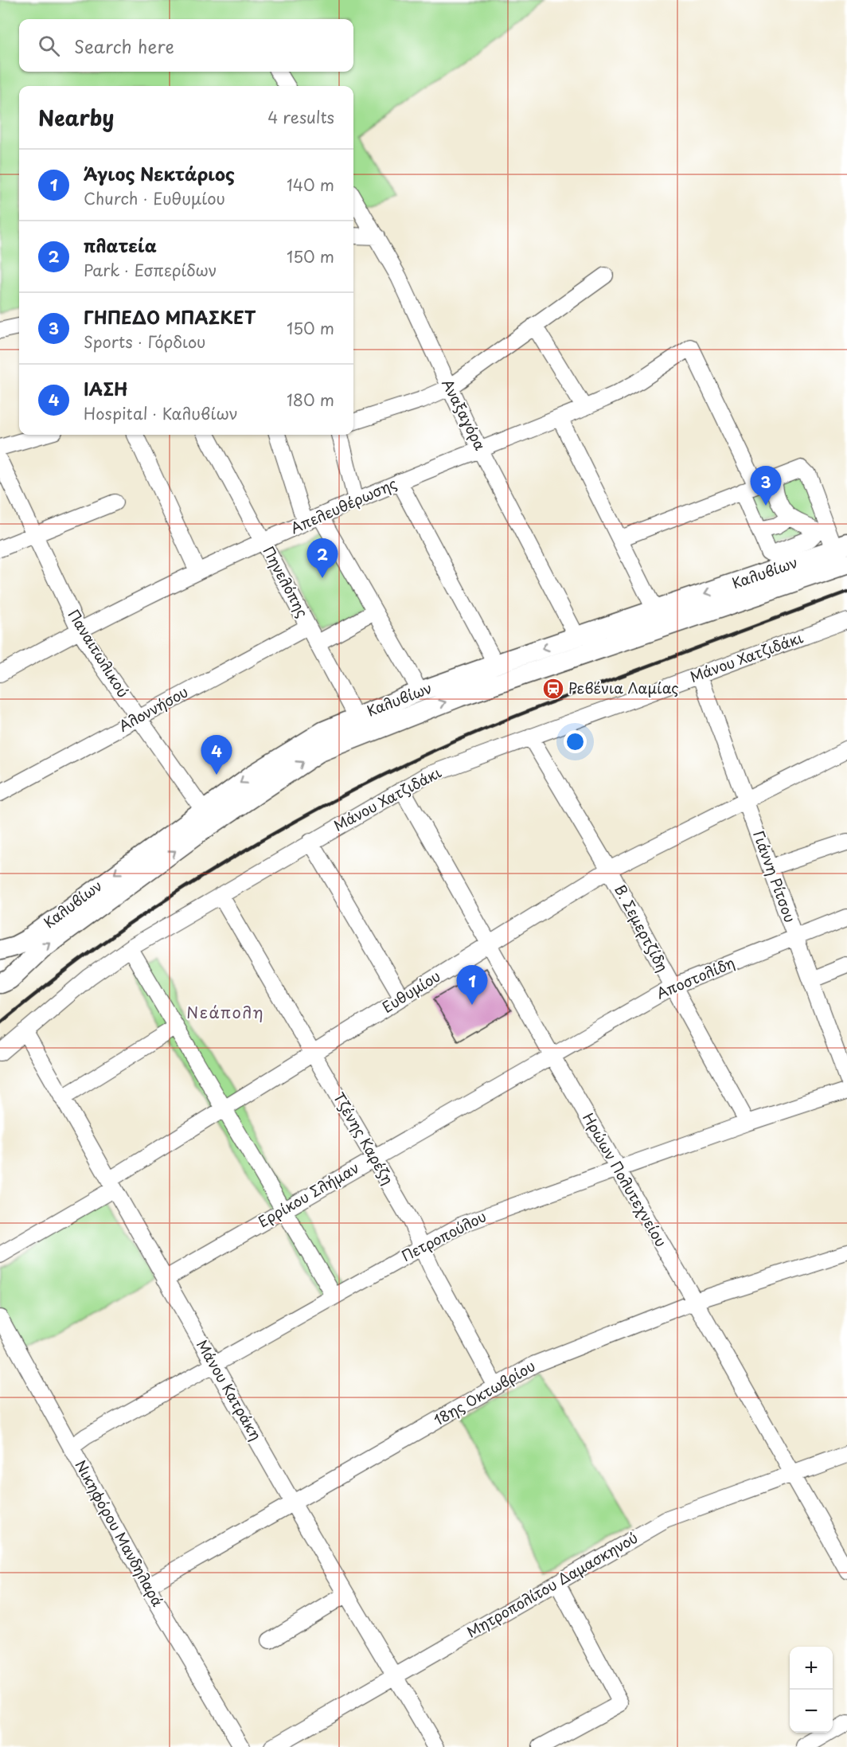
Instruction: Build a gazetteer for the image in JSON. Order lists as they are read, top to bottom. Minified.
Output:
{"streets":{"main road":["Καλυβίων"],"street":["Αναξαγόρα","Απελευθέρωσης","Πηνελόπης","Παναιτωλικού","Μάνου Χατζιδάκι","Αλοννήσου","Γιάννη Ρίτσου","Β. Σεμερτζίδη","Αποστολίδη","Ευθυμίου","Τζένης Καρέζη","Ηρώων Πολυτεχνείου","Ερρίκου Σλήμαν","Πετροπούλου","Μάνου Κατράκη","18ης Οκτωβρίου","Νικηφόρου Μανδηλαρά","Μητροπολίτου Δαμασκηνού"]},"crossings":[["Αναξαγόρα","Απελευθέρωσης"],["Αναξαγόρα","Καλυβίων"],["Απελευθέρωσης","Πηνελόπης"],["Απελευθέρωσης","Παναιτωλικού"],["Καλυβίων","Πηνελόπης"],["Καλυβίων","Παναιτωλικού"],["Πηνελόπης","Αλοννήσου"],["Παναιτωλικού","Αλοννήσου"],["Μάνου Χατζιδάκι","Γιάννη Ρίτσου"],["Μάνου Χατζιδάκι","Β. Σεμερτζίδη"],["Μάνου Χατζιδάκι","Τζένης Καρέζη"],["Μάνου Χατζιδάκι","Ηρώων Πολυτεχνείου"],["Μάνου Χατζιδάκι","Μάνου Κατράκη"],["Γιάννη Ρίτσου","Αποστολίδη"],["Γιάννη Ρίτσου","Ευθυμίου"],["Β. Σεμερτζίδη","Αποστολίδη"],["Β. Σεμερτζίδη","Ευθυμίου"],["Β. Σεμερτζίδη","Πετροπούλου"],["Αποστολίδη","Ηρώων Πολυτεχνείου"],["Αποστολίδη","Ερρίκου Σλήμαν"],["Ευθυμίου","Τζένης Καρέζη"],["Ευθυμίου","Ηρώων Πολυτεχνείου"],["Ευθυμίου","Μάνου Κατράκη"],["Τζένης Καρέζη","Ερρίκου Σλήμαν"],["Τζένης Καρέζη","Πετροπούλου"],["Τζένης Καρέζη","18ης Οκτωβρίου"],["Ηρώων Πολυτεχνείου","Ερρίκου Σλήμαν"],["Ηρώων Πολυτεχνείου","Πετροπούλου"],["Ηρώων Πολυτεχνείου","18ης Οκτωβρίου"],["Ηρώων Πολυτεχνείου","Μητροπολίτου Δαμασκηνού"],["Ερρίκου Σλήμαν","Μάνου Κατράκη"],["Πετροπούλου","Μάνου Κατράκη"],["Πετροπούλου","Νικηφόρου Μανδηλαρά"],["Μάνου Κατράκη","18ης Οκτωβρίου"],["Μάνου Κατράκη","Μητροπολίτου Δαμασκηνού"],["18ης Οκτωβρίου","Νικηφόρου Μανδηλαρά"]],"districts":["Νεάπολη"],"places":{"station":["Ρεβένια Λαμίας"]},"page":{"search":"Search here","heading":["Nearby","4 results"],"list":[{"mark":"1","name":"Άγιος Νεκτάριος","note":"Church · Ευθυμίου","value":"140 m"},{"mark":"2","name":"πλατεία","note":"Park · Εσπερίδων","value":"150 m"},{"mark":"3","name":"ΓΗΠΕΔΟ ΜΠΑΣΚΕΤ","note":"Sports · Γόρδιου","value":"150 m"},{"mark":"4","name":"ΙΑΣΗ","note":"Hospital · Καλυβίων","value":"180 m"}],"pins":["3","2","4","1"],"map_buttons":["+","−"]}}
